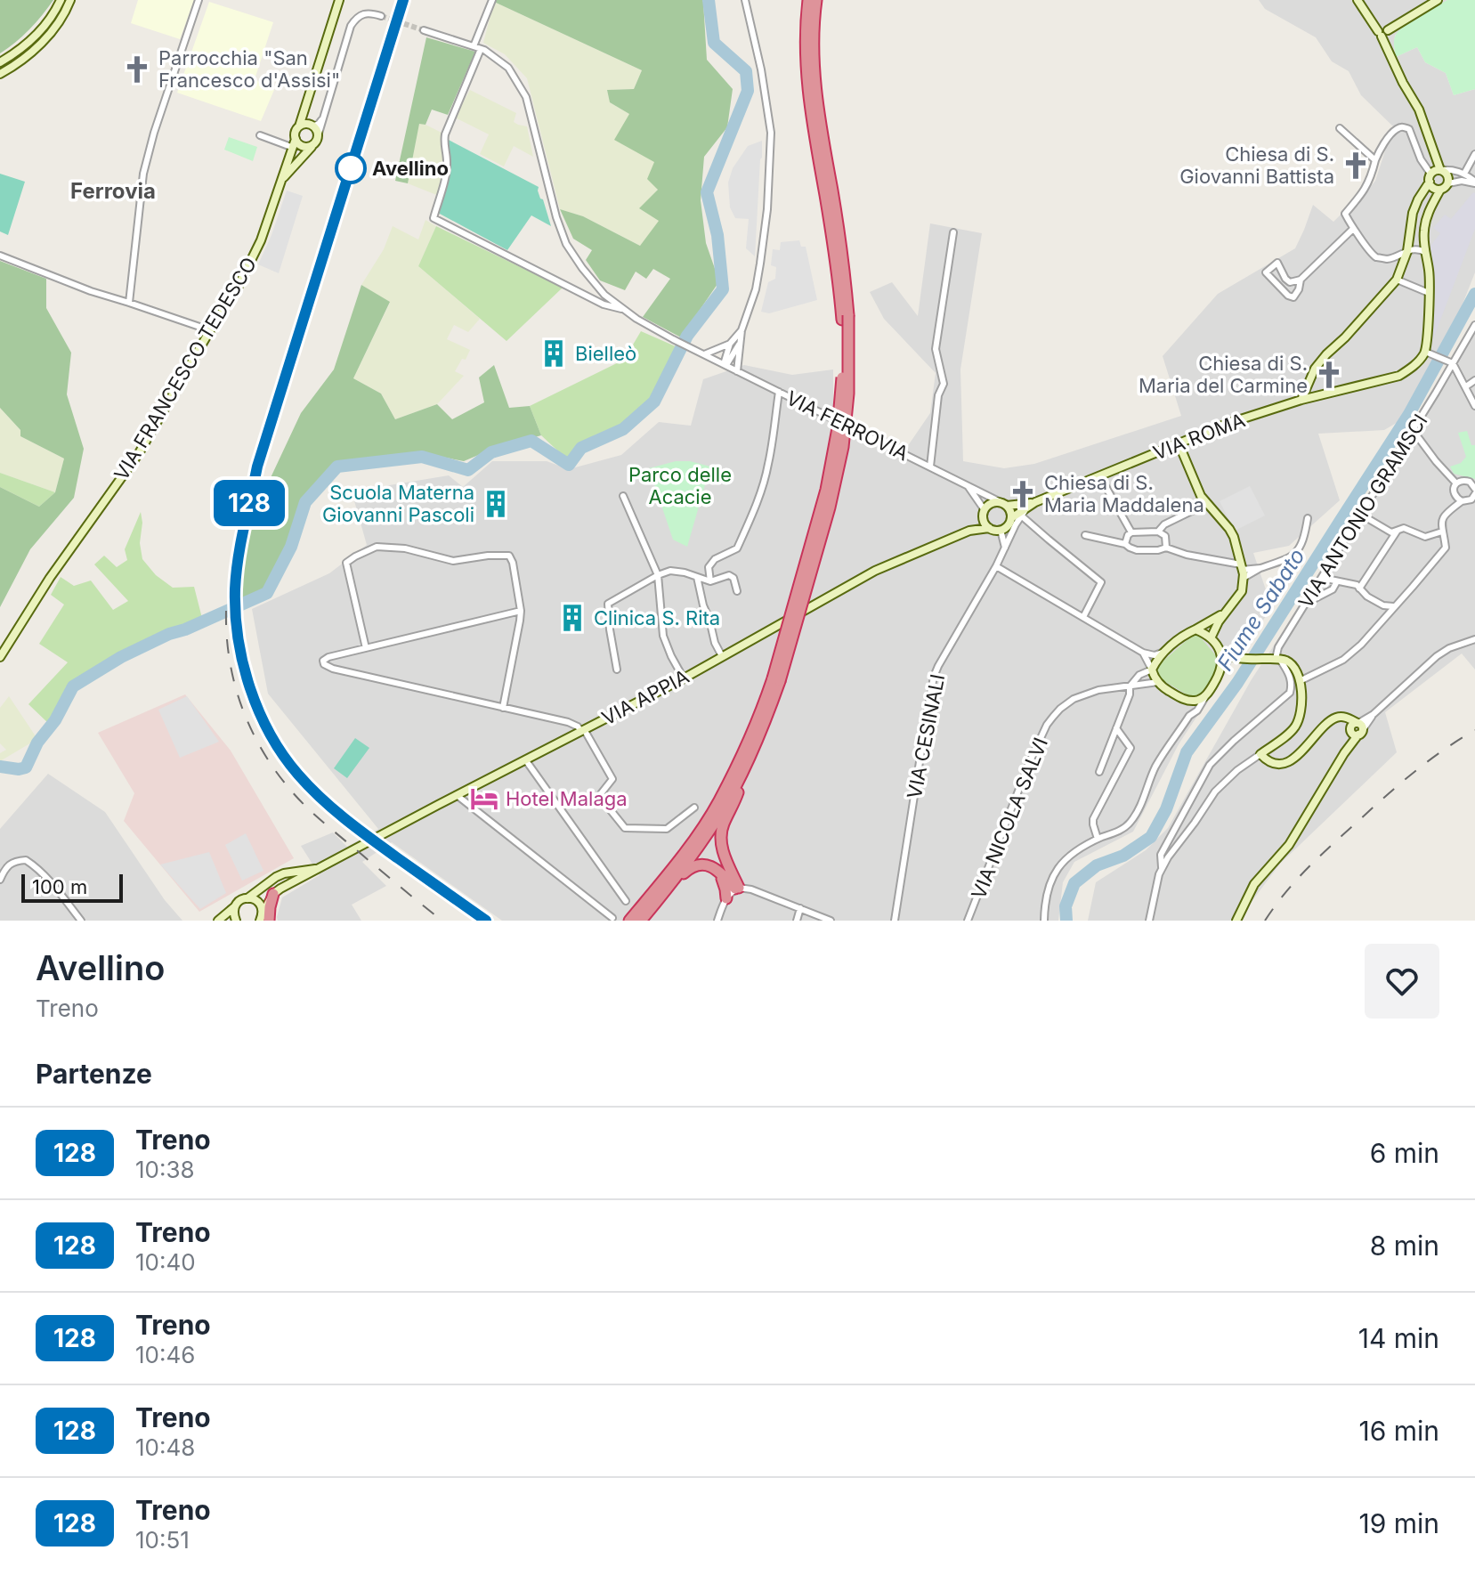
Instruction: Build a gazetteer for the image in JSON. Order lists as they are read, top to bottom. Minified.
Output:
{"streets":{"street":["VIA FRANCESCO TEDESCO","VIA FERROVIA","VIA ROMA","VIA ANTONIO GRAMSCI","VIA APPIA","VIA CESINALI","VIA NICOLA SALVI"]},"crossings":[["VIA FERROVIA","VIA ROMA"],["VIA FERROVIA","VIA APPIA"],["VIA FERROVIA","VIA CESINALI"],["VIA ROMA","VIA APPIA"],["VIA ROMA","VIA CESINALI"],["VIA APPIA","VIA CESINALI"]],"districts":["Ferrovia"],"water":["Fiume Sabato"],"parks":["Parco delle Acacie"],"places":{"church":["Parrocchia \"San Francesco d'Assisi\"","Chiesa di S. Giovanni Battista","Chiesa di S. Maria del Carmine","Chiesa di S. Maria Maddalena"],"other":["Avellino"],"building":["Bielleò","Scuola Materna Giovanni Pascoli","Clinica S. Rita"],"hotel":["Hotel Malaga"]},"scale_bar":"100 m","page":{"on_map":"128","scale":"100 m","heading":[["Avellino","Treno"],"Partenze"],"list":[{"mark":"128","name":"Treno","note":"10:38","value":"6 min"},{"mark":"128","name":"Treno","note":"10:40","value":"8 min"},{"mark":"128","name":"Treno","note":"10:46","value":"14 min"},{"mark":"128","name":"Treno","note":"10:48","value":"16 min"},{"mark":"128","name":"Treno","note":"10:51","value":"19 min"}]}}
